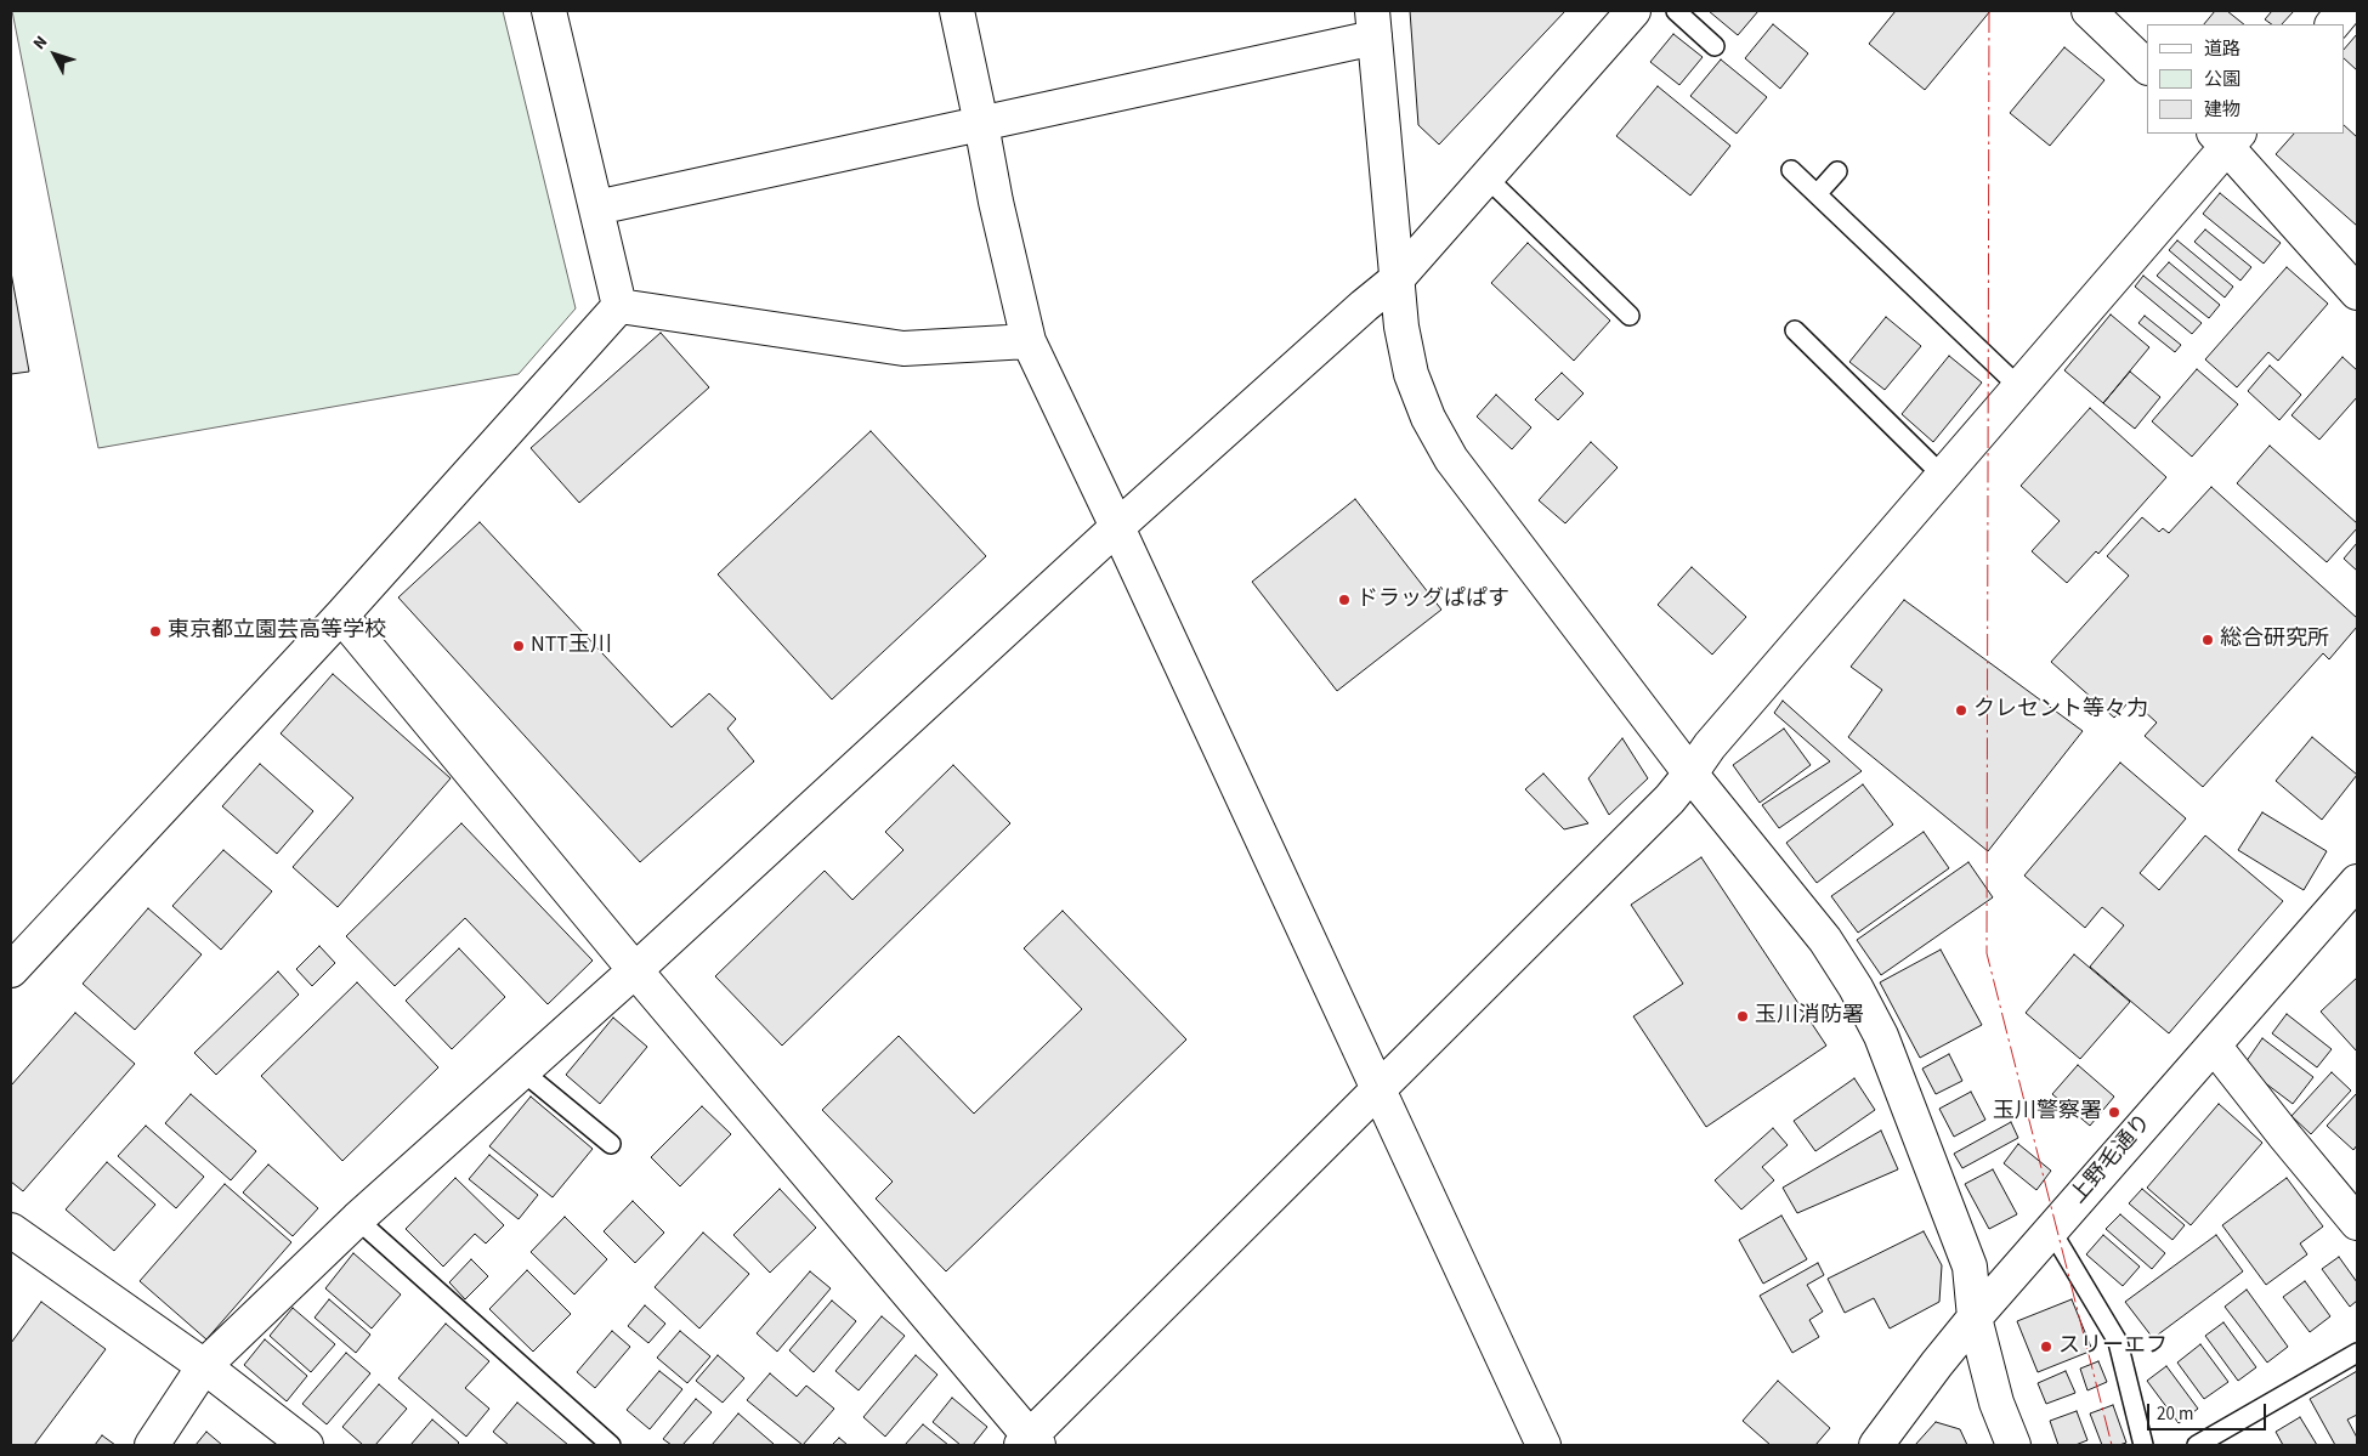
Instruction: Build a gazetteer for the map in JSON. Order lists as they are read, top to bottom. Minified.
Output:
{"streets":{"street":["上野毛通り"]},"places":["ドラッグぱぱす","東京都立園芸高等学校","総合研究所","NTT玉川","クレセント等々力","玉川消防署","玉川警察署","スリーエフ"],"legend":["道路","公園","建物"],"scale_bar":"20 m","north":"top left"}
